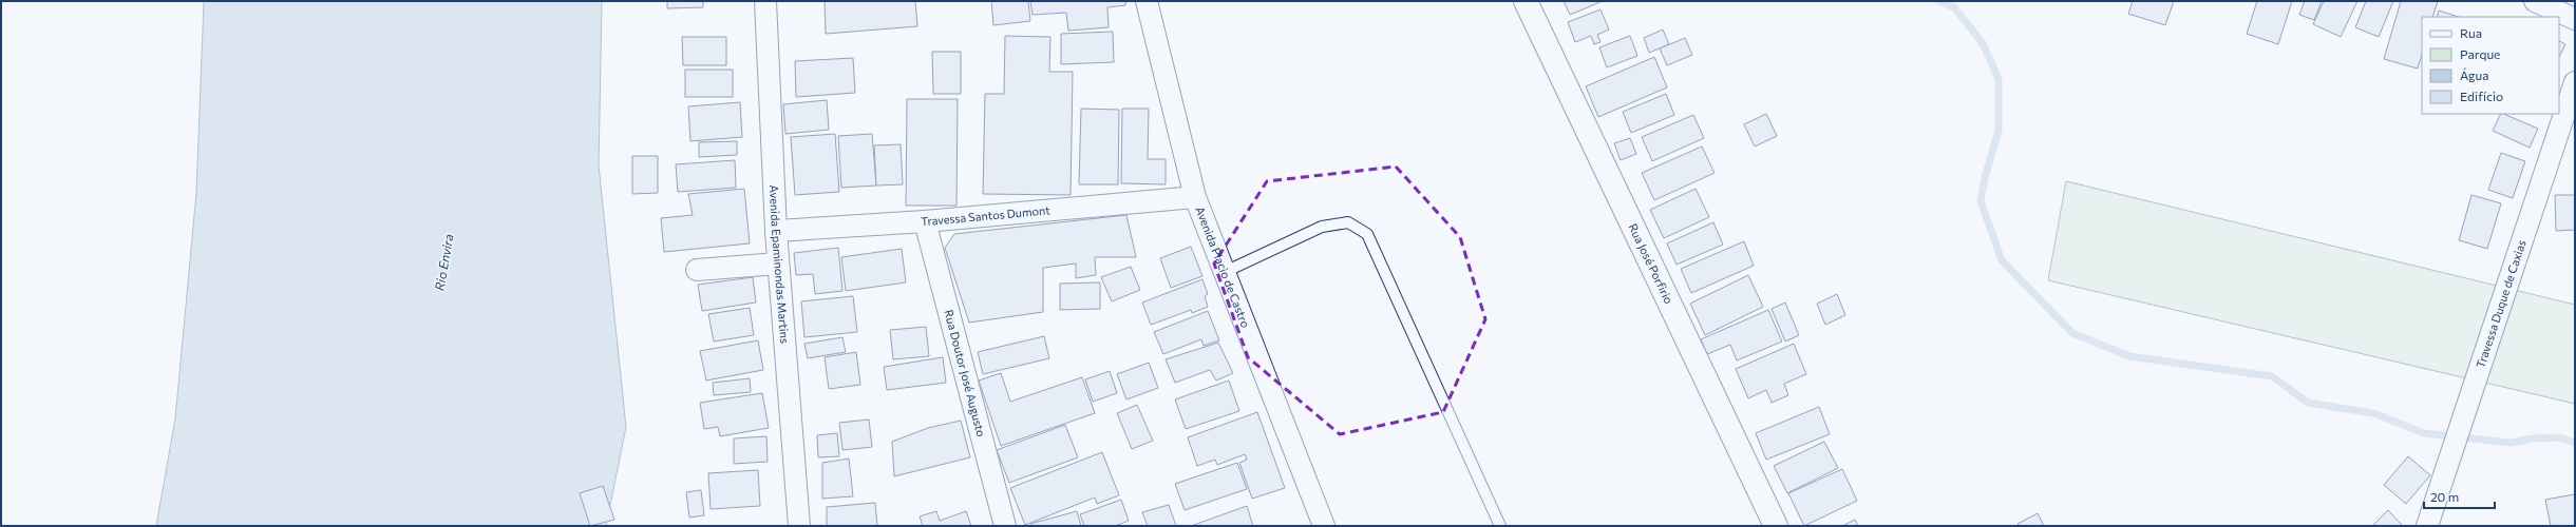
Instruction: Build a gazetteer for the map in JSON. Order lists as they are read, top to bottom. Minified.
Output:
{"streets":{"street":["Travessa Santos Dumont","Avenida Epaminondas Martins","Rua José Porfirio","Avenida Placio de Castro","Travessa Duque de Caxias","Rua Doutor José Augusto"]},"crossings":[["Travessa Santos Dumont","Avenida Epaminondas Martins"],["Travessa Santos Dumont","Avenida Placio de Castro"],["Travessa Santos Dumont","Rua Doutor José Augusto"]],"water":["Rio Envira"],"legend":["Rua","Parque","Água","Edifício"],"scale_bar":"20 m"}
